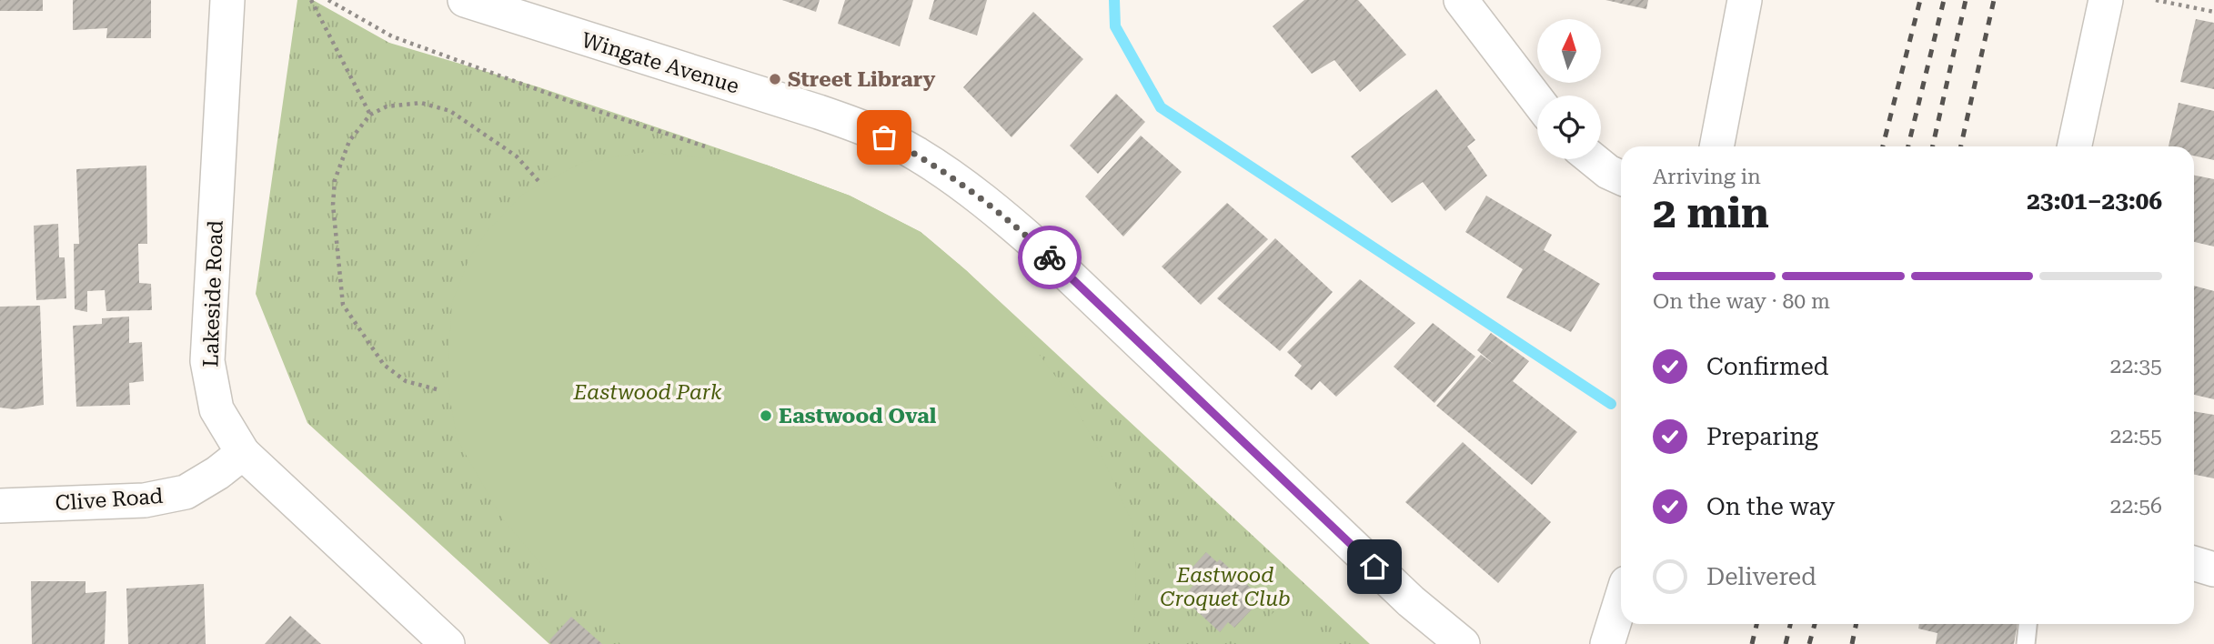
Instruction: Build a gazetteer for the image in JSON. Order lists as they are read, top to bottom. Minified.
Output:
{"streets":{"street":["Wingate Avenue","Lakeside Road","Clive Road"]},"crossings":[["Lakeside Road","Clive Road"]],"parks":["Eastwood Park","Eastwood Croquet Club"],"places":["Street Library","Eastwood Oval"],"north":"top","page":{"heading":["2 min","Arriving in","23:01–23:06"],"bar":"On the way · 80 m","list":[["Confirmed","22:35"],["Preparing","22:55"],["On the way","22:56"],"Delivered"]}}
